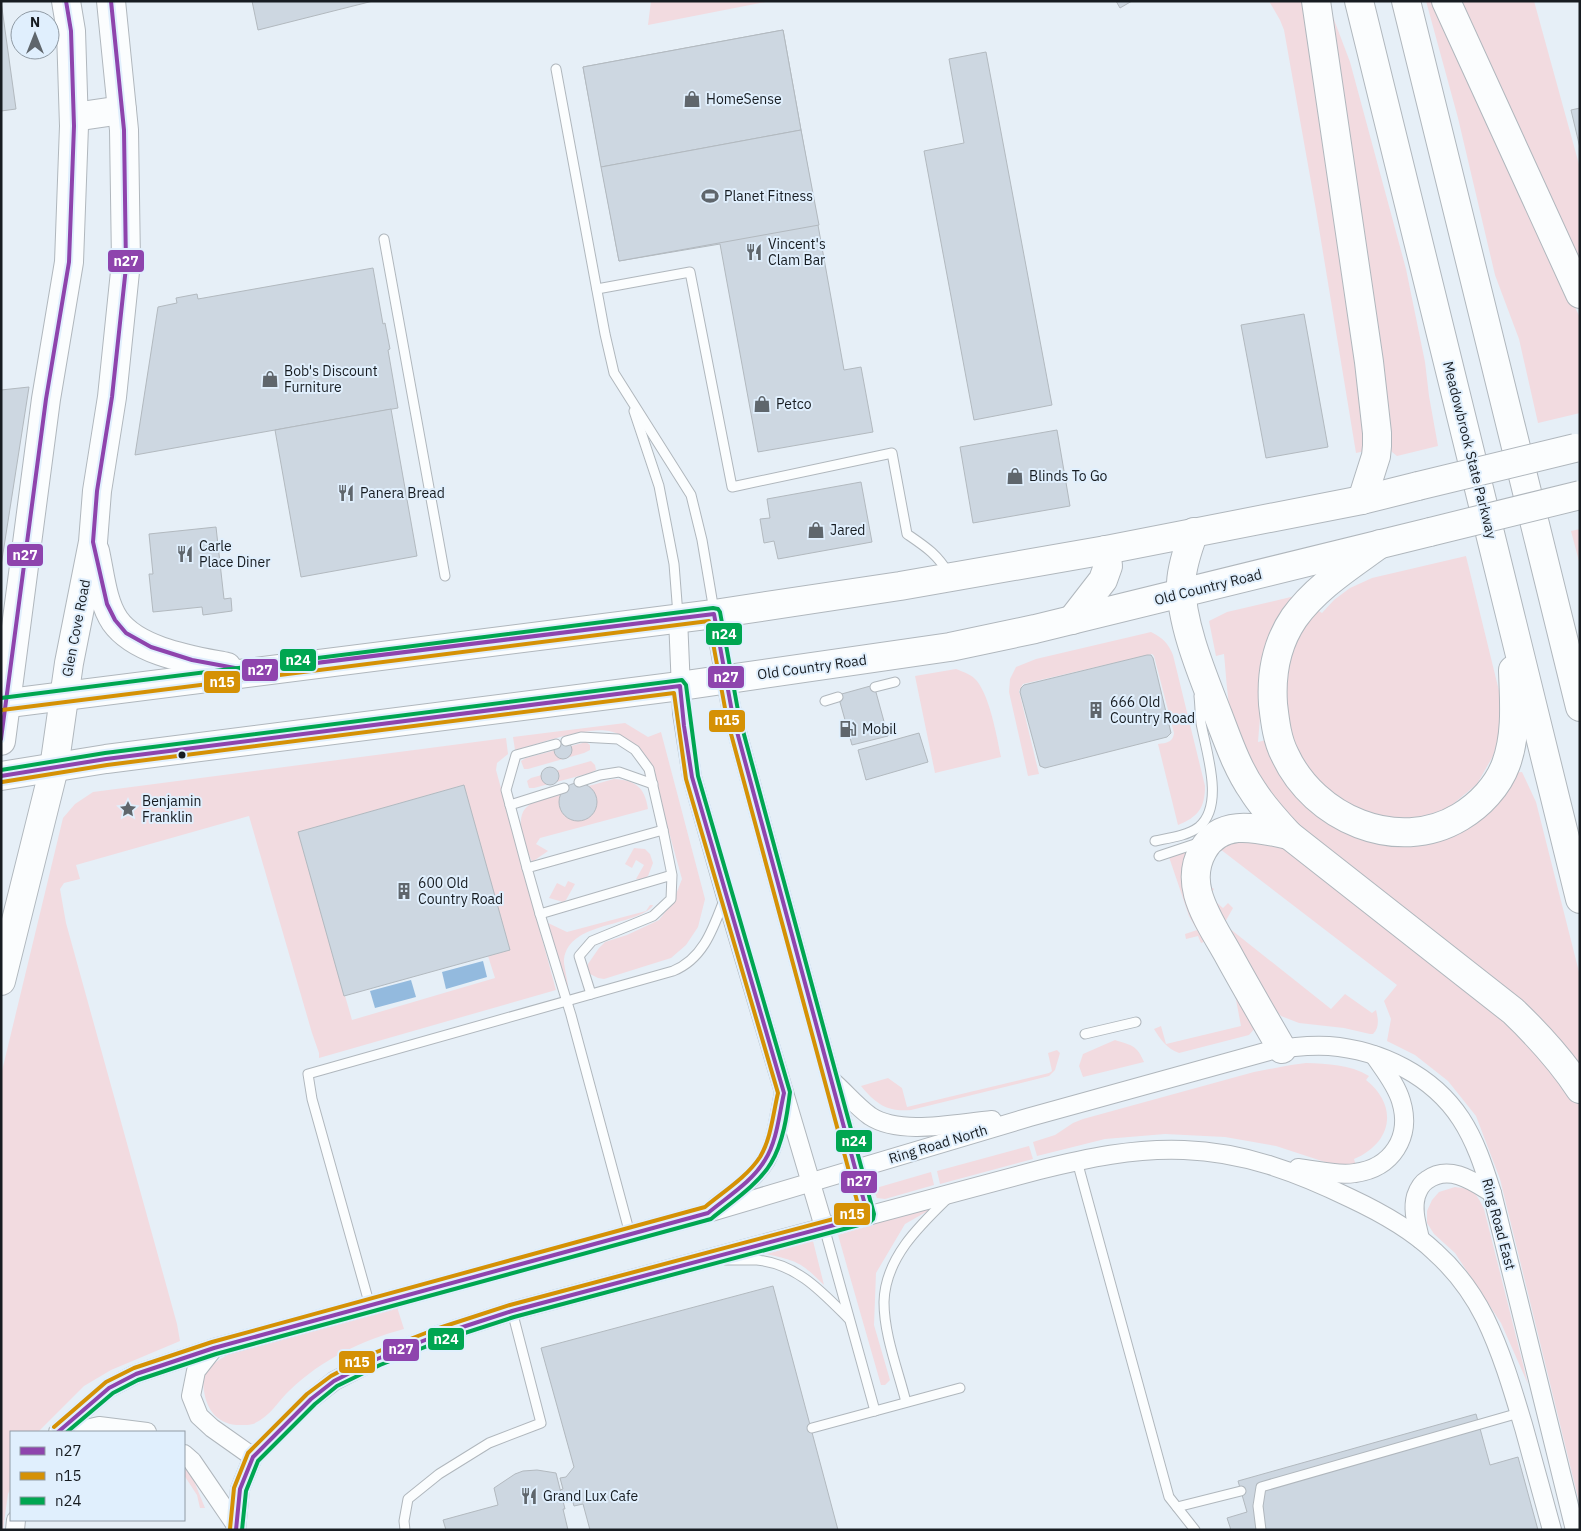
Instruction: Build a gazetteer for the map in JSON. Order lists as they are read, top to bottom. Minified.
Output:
{"streets":{"main road":["Meadowbrook State Parkway","Old Country Road","Glen Cove Road"],"street":["Ring Road North","Ring Road East"]},"crossings":[["Old Country Road","Glen Cove Road"],["Ring Road North","Ring Road East"]],"places":{"shop":["HomeSense","Bob's Discount Furniture","Petco","Blinds To Go","Jared"],"sports":["Planet Fitness"],"restaurant":["Vincent's Clam Bar","Panera Bread","Carle Place Diner","Grand Lux Cafe"],"building":["666 Old Country Road","600 Old Country Road"],"fuel station":["Mobil"],"place":["Benjamin Franklin"]},"lines":["transit line n27","transit line n24","transit line n15"],"legend":["n27","n15","n24"],"north":"top"}
